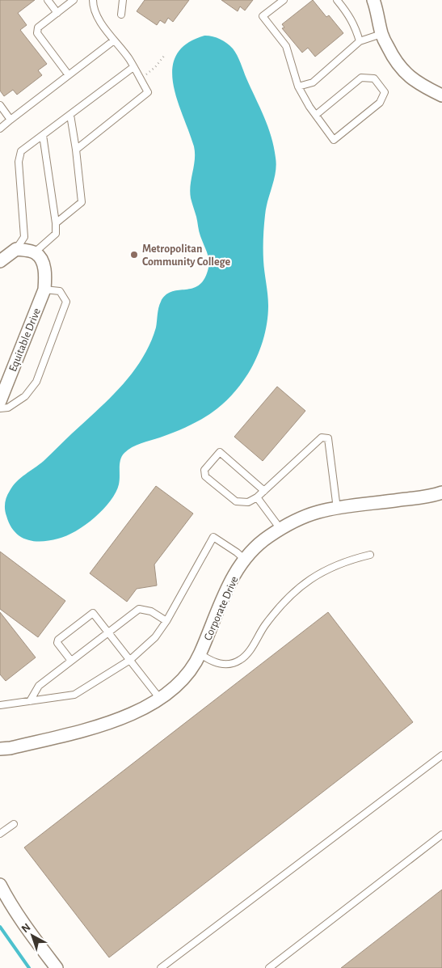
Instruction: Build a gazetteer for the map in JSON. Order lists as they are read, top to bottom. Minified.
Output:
{"streets":{"street":["Equitable Drive","Corporate Drive"]},"places":["Metropolitan Community College"],"north":"top left"}
